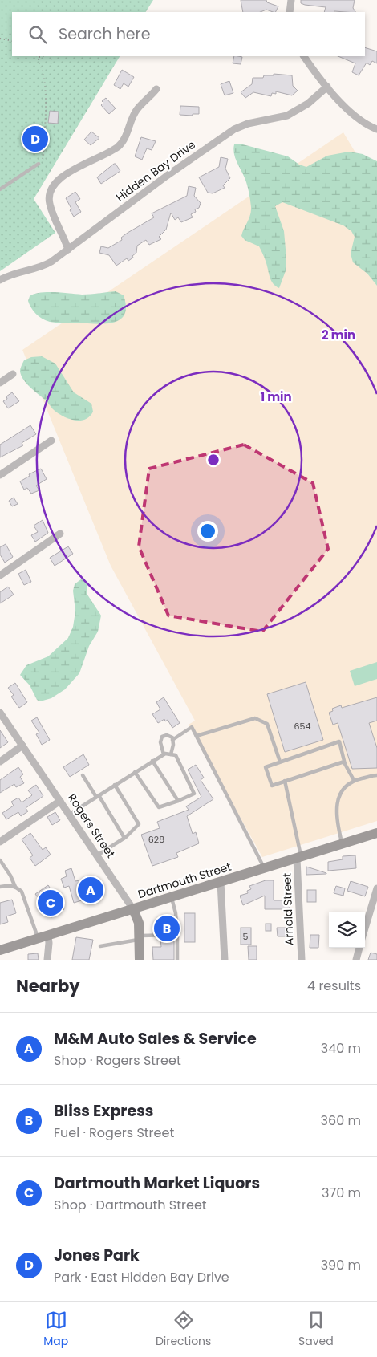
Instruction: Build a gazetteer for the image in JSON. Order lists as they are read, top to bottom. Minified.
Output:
{"streets":{"main road":["Rogers Street","Dartmouth Street"],"street":["Hidden Bay Drive","Arnold Street"]},"crossings":[["Rogers Street","Dartmouth Street"],["Dartmouth Street","Arnold Street"]],"house_numbers":["654","628","5"],"page":{"search":"Search here","pins":["D","A","C","B"],"heading":["Nearby","4 results"],"list":[{"mark":"A","name":"M&M Auto Sales & Service","note":"Shop · Rogers Street","value":"340 m"},{"mark":"B","name":"Bliss Express","note":"Fuel · Rogers Street","value":"360 m"},{"mark":"C","name":"Dartmouth Market Liquors","note":"Shop · Dartmouth Street","value":"370 m"},{"mark":"D","name":"Jones Park","note":"Park · East Hidden Bay Drive","value":"390 m"}],"nav":["Map","Directions","Saved"]},"rings":["2 min","1 min"]}
